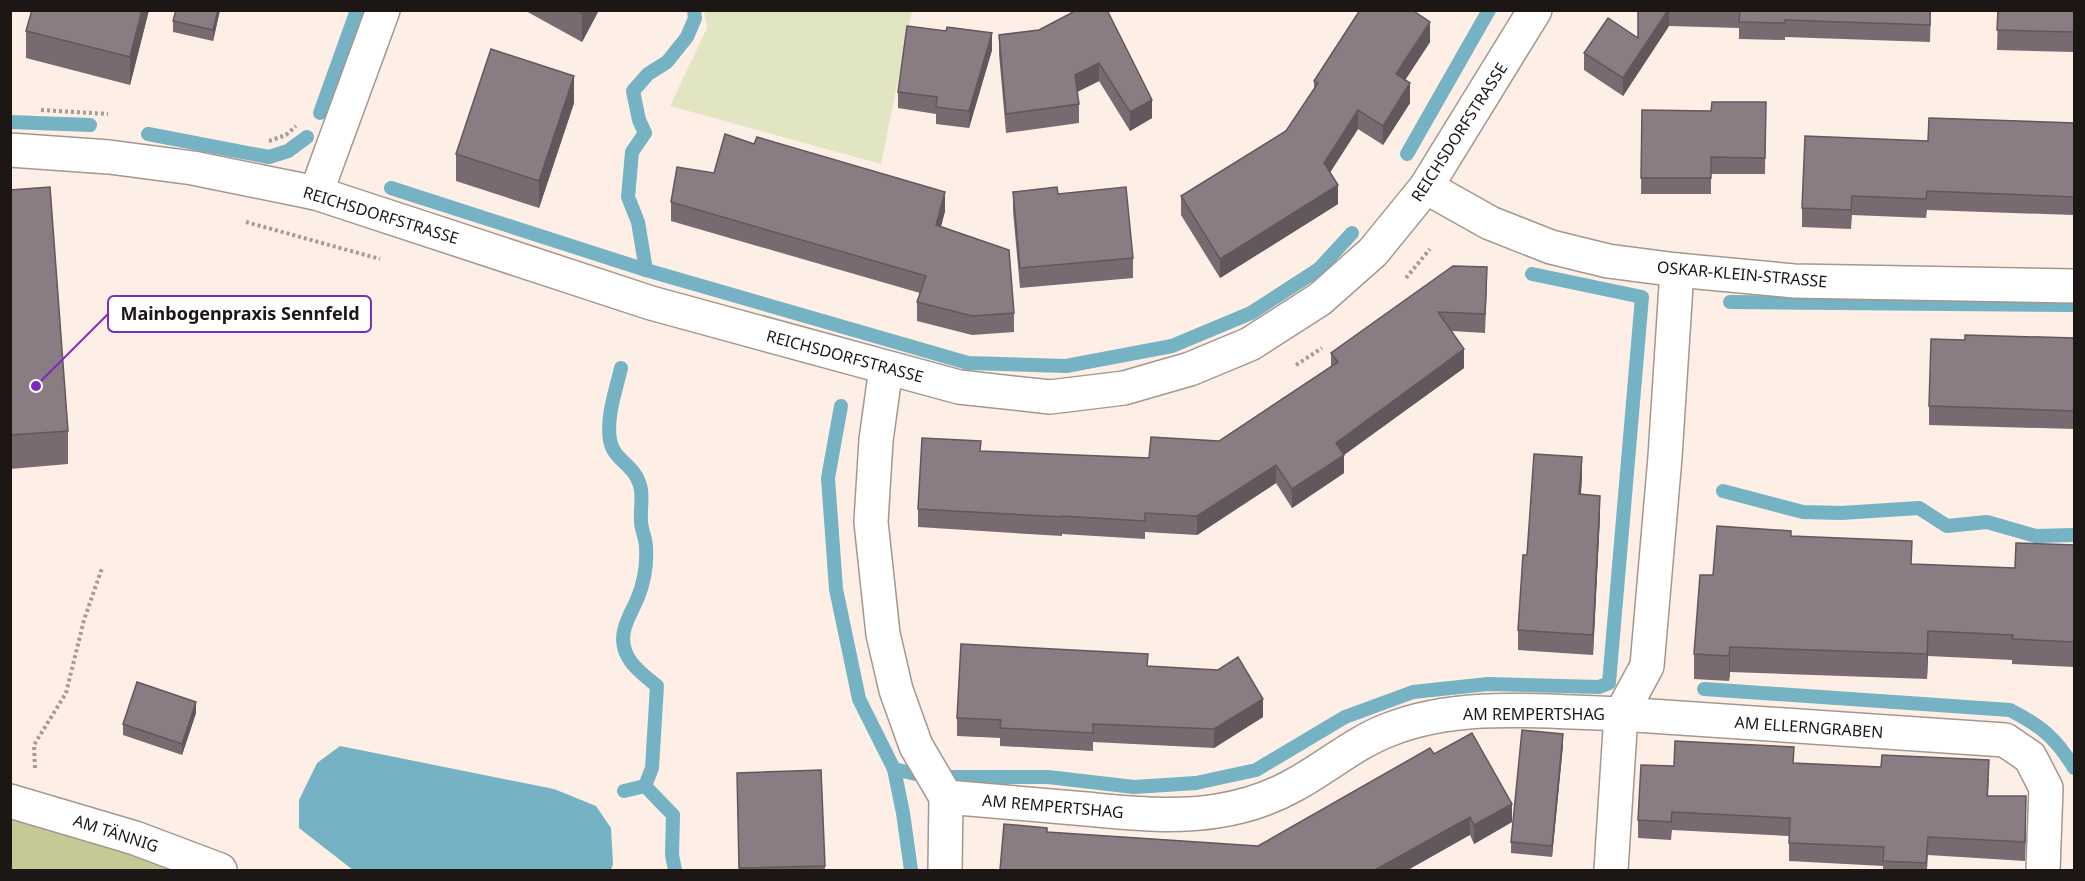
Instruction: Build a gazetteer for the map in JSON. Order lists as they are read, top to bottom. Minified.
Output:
{"streets":{"street":["REICHSDORFSTRASSE","OSKAR-KLEIN-STRASSE","AM REMPERTSHAG","AM ELLERNGRABEN","AM TÄNNIG"]},"crossings":[["REICHSDORFSTRASSE","OSKAR-KLEIN-STRASSE"],["OSKAR-KLEIN-STRASSE","AM REMPERTSHAG"],["AM REMPERTSHAG","AM ELLERNGRABEN"]],"places":["Mainbogenpraxis Sennfeld"]}
